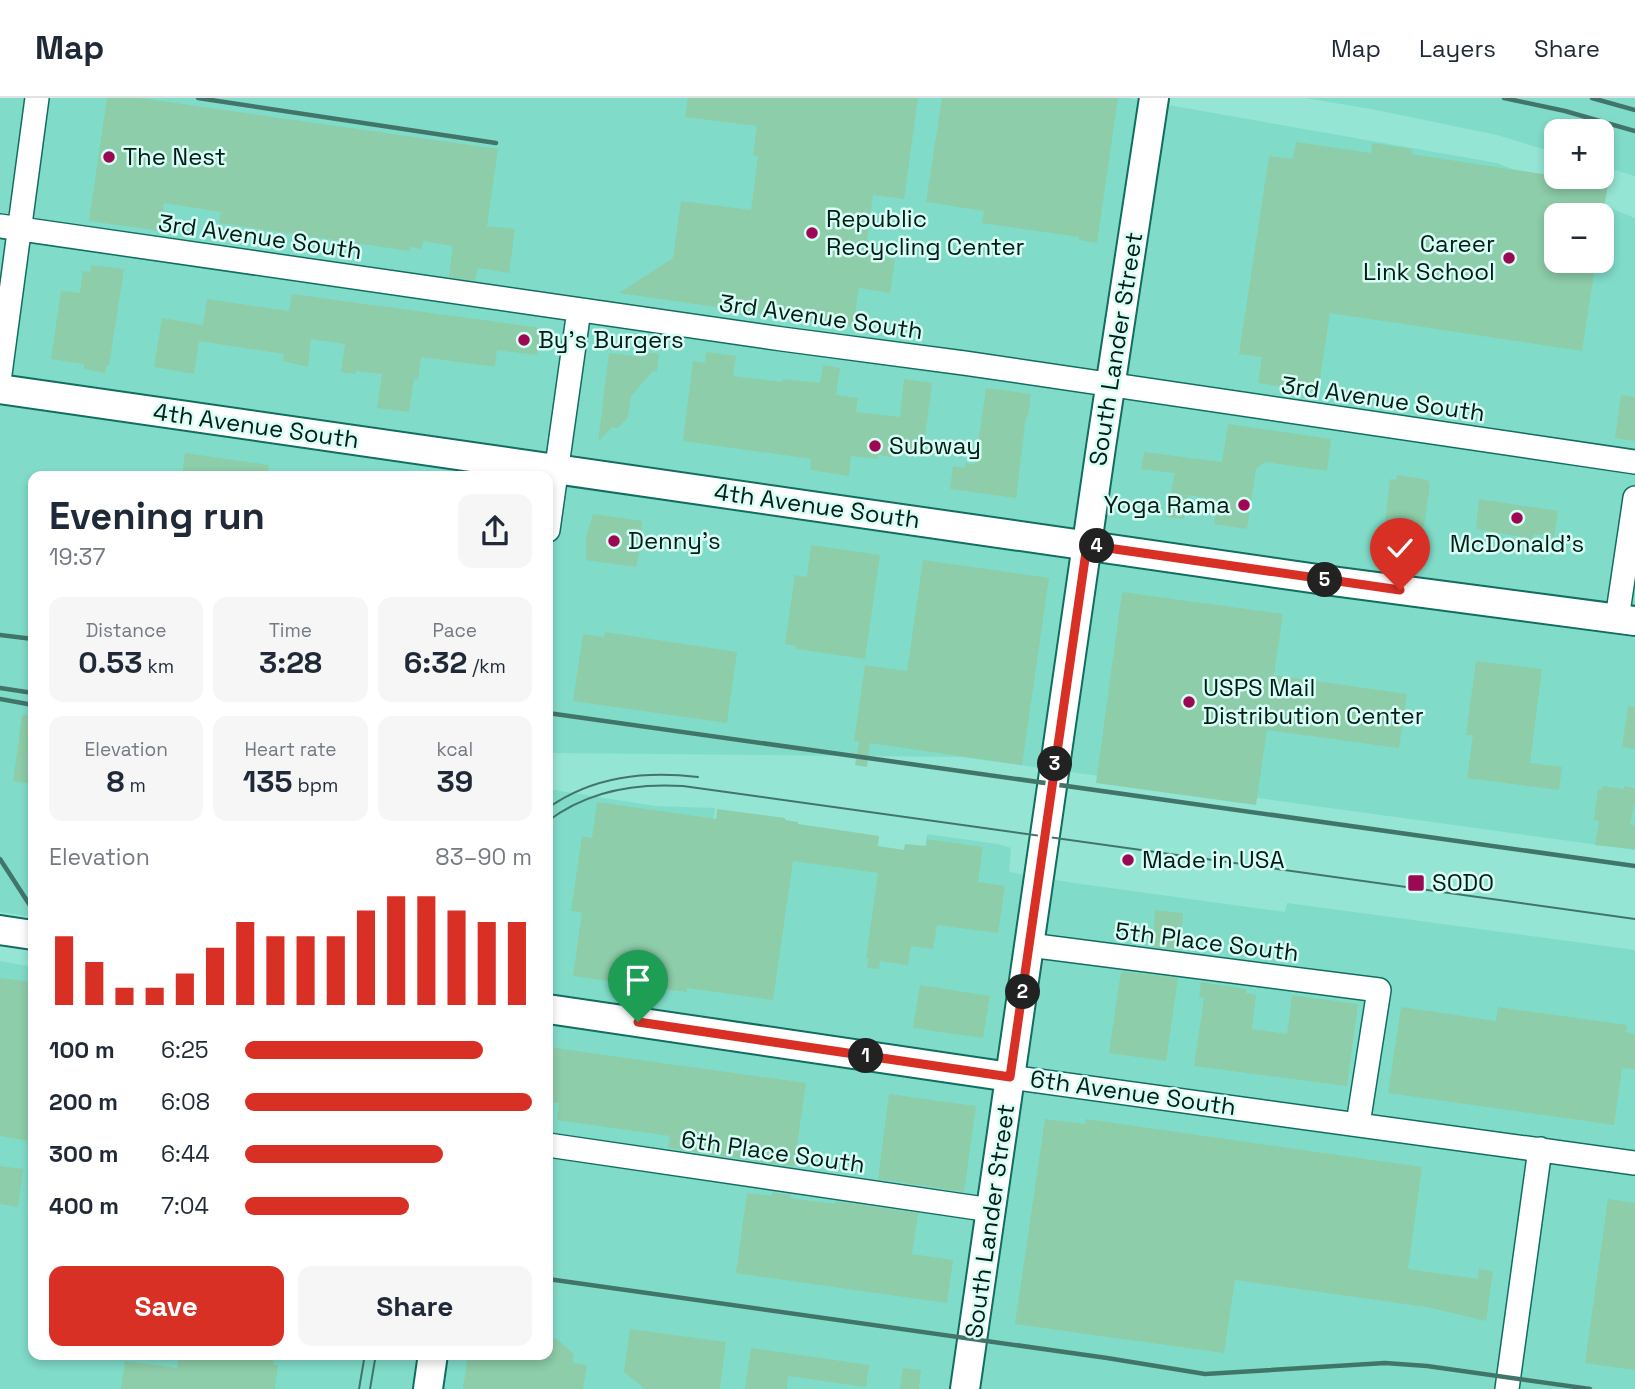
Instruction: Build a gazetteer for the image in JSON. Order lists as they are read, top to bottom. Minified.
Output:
{"streets":{"main road":["South Lander Street","4th Avenue South","6th Avenue South"],"street":["3rd Avenue South","5th Place South","6th Place South"]},"crossings":[["3rd Avenue South","South Lander Street"],["South Lander Street","4th Avenue South"],["South Lander Street","5th Place South"],["South Lander Street","6th Avenue South"],["South Lander Street","6th Place South"],["5th Place South","6th Avenue South"]],"places":{"other":["The Nest","Republic Recycling Center","Career Link School","By's Burgers","Subway","Yoga Rama","McDonald's","Denny's","USPS Mail Distribution Center","Made in USA"],"transit":["SODO"]},"page":{"header":"Map","nav":["Map","Layers","Share"],"map_buttons":["+","−"],"heading":["Evening run","19:37"],"pins":["4","5","3","2","1"],"stats":[["Distance","0.53 km"],["Time","3:28"],["Pace","6:32 /km"],["Elevation","8 m"],["Heart rate","135 bpm"],["kcal","39"]],"chart":["Elevation","83–90 m"],"list":[{"name":"100 m","note":"6:25"},{"name":"200 m","note":"6:08"},{"name":"300 m","note":"6:44"},{"name":"400 m","note":"7:04"}],"buttons":["Save","Share"]}}
